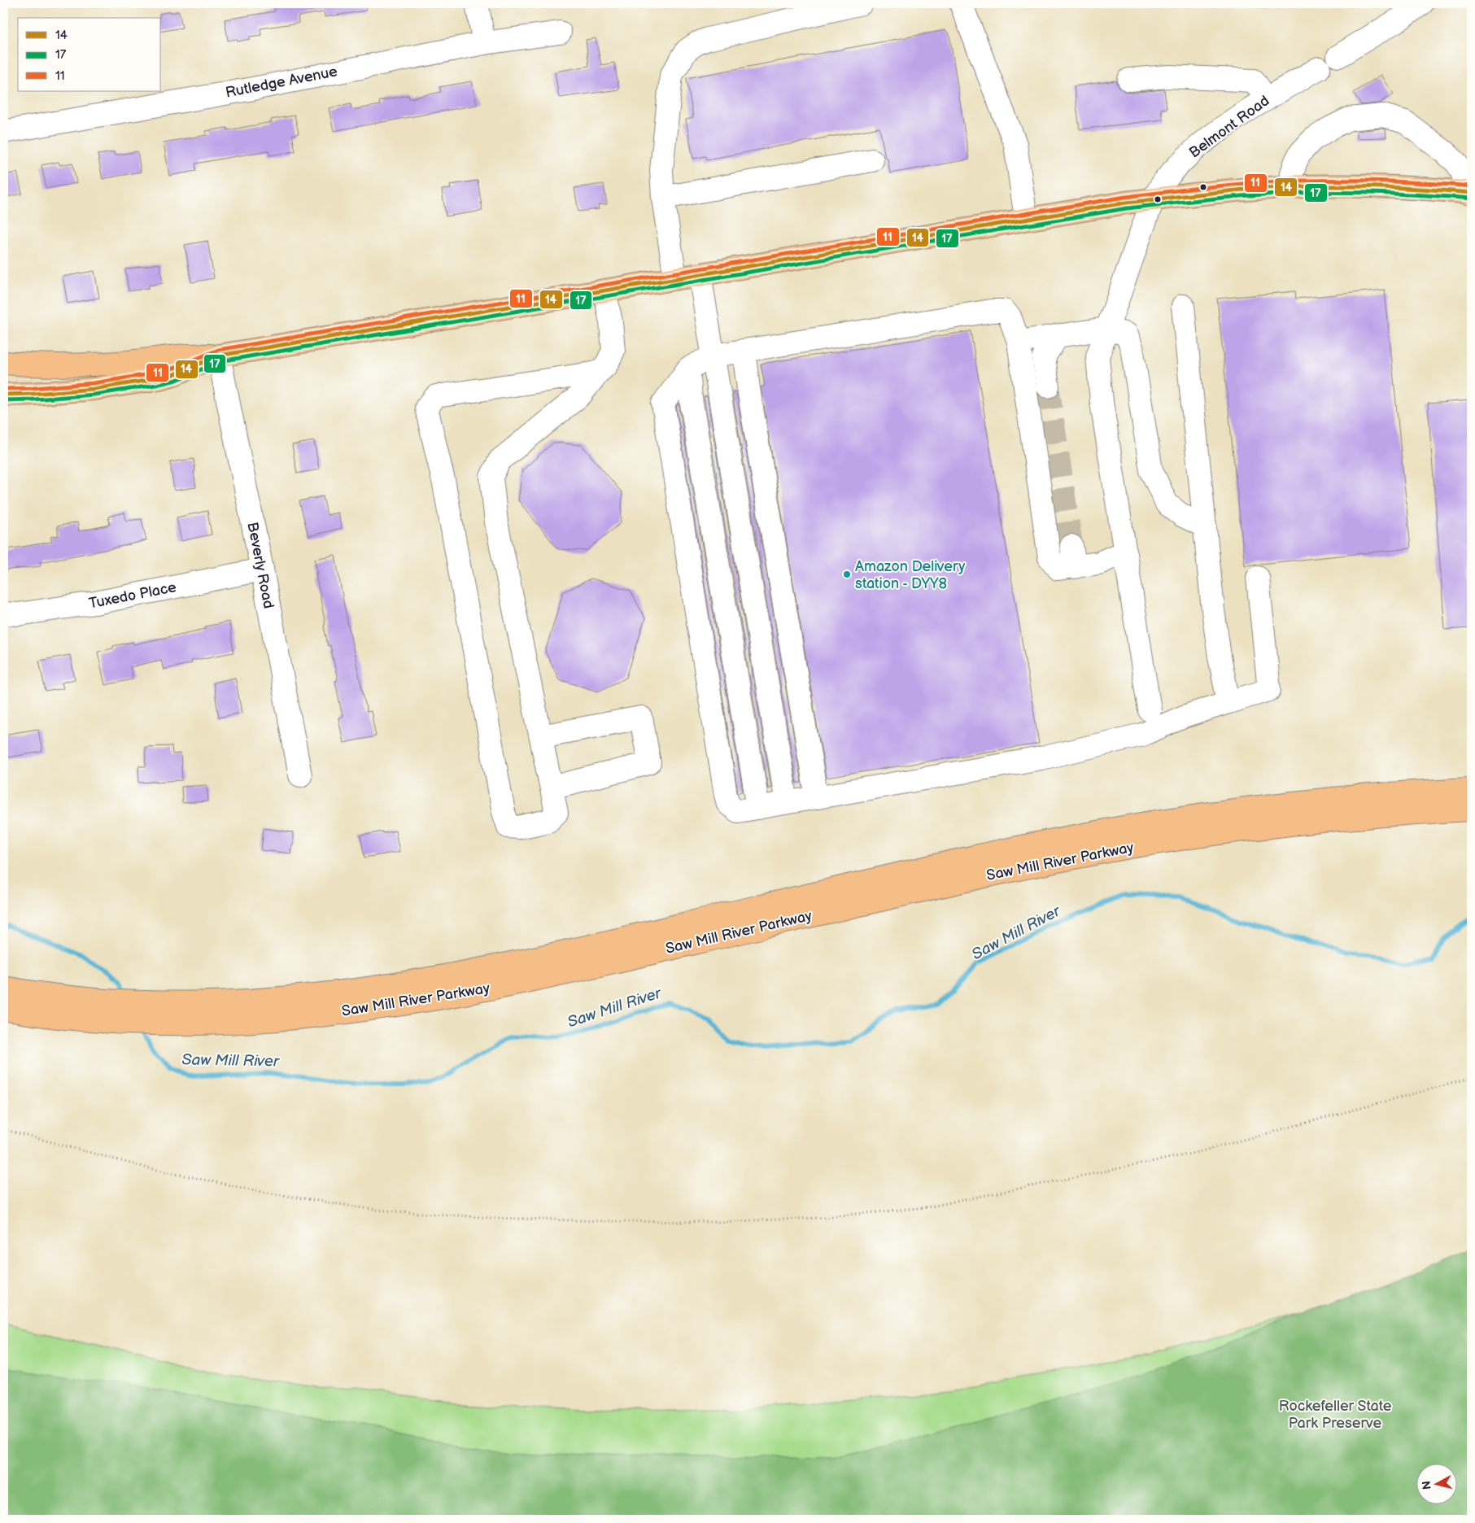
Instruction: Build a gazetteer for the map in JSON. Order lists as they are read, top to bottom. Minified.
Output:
{"streets":{"main road":["Saw Mill River Parkway"],"street":["Rutledge Avenue","Belmont Road","Beverly Road","Tuxedo Place"]},"crossings":[["Beverly Road","Tuxedo Place"]],"water":["Saw Mill River"],"parks":["Rockefeller State Park Preserve"],"places":["Amazon Delivery station - DYY8"],"lines":["transit line 11","transit line 14","transit line 17"],"legend":["14","17","11"],"north":"left"}
